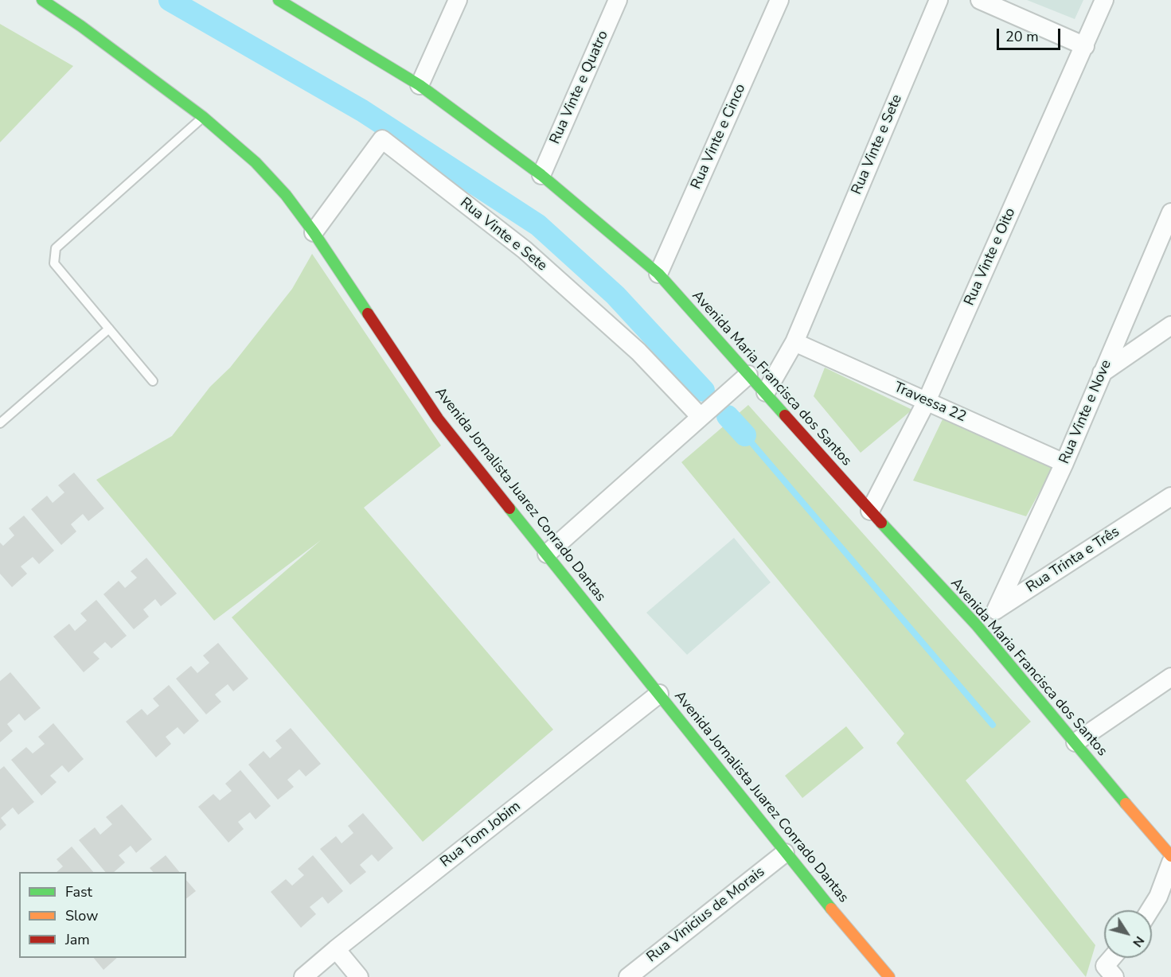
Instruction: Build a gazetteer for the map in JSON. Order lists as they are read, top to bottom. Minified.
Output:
{"streets":{"main road":["Avenida Maria Francisca dos Santos","Avenida Jornalista Juarez Conrado Dantas"],"street":["Rua Vinte e Quatro","Rua Vinte e Cinco","Rua Vinte e Sete","Rua Vinte e Oito","Travessa 22","Rua Vinte e Nove","Rua Trinta e Três","Rua Tom Jobim","Rua Vinicius de Morais"]},"crossings":[["Rua Vinte e Quatro","Avenida Maria Francisca dos Santos"],["Rua Vinte e Cinco","Avenida Maria Francisca dos Santos"],["Rua Vinte e Sete","Avenida Maria Francisca dos Santos"],["Rua Vinte e Sete","Travessa 22"],["Rua Vinte e Sete","Avenida Jornalista Juarez Conrado Dantas"],["Rua Vinte e Oito","Avenida Maria Francisca dos Santos"],["Rua Vinte e Oito","Travessa 22"],["Avenida Maria Francisca dos Santos","Rua Trinta e Três"],["Travessa 22","Rua Vinte e Nove"],["Rua Vinte e Nove","Rua Trinta e Três"],["Avenida Jornalista Juarez Conrado Dantas","Rua Tom Jobim"],["Avenida Jornalista Juarez Conrado Dantas","Rua Vinicius de Morais"]],"legend":["Fast","Slow","Jam"],"scale_bar":"20 m","north":"bottom right"}
